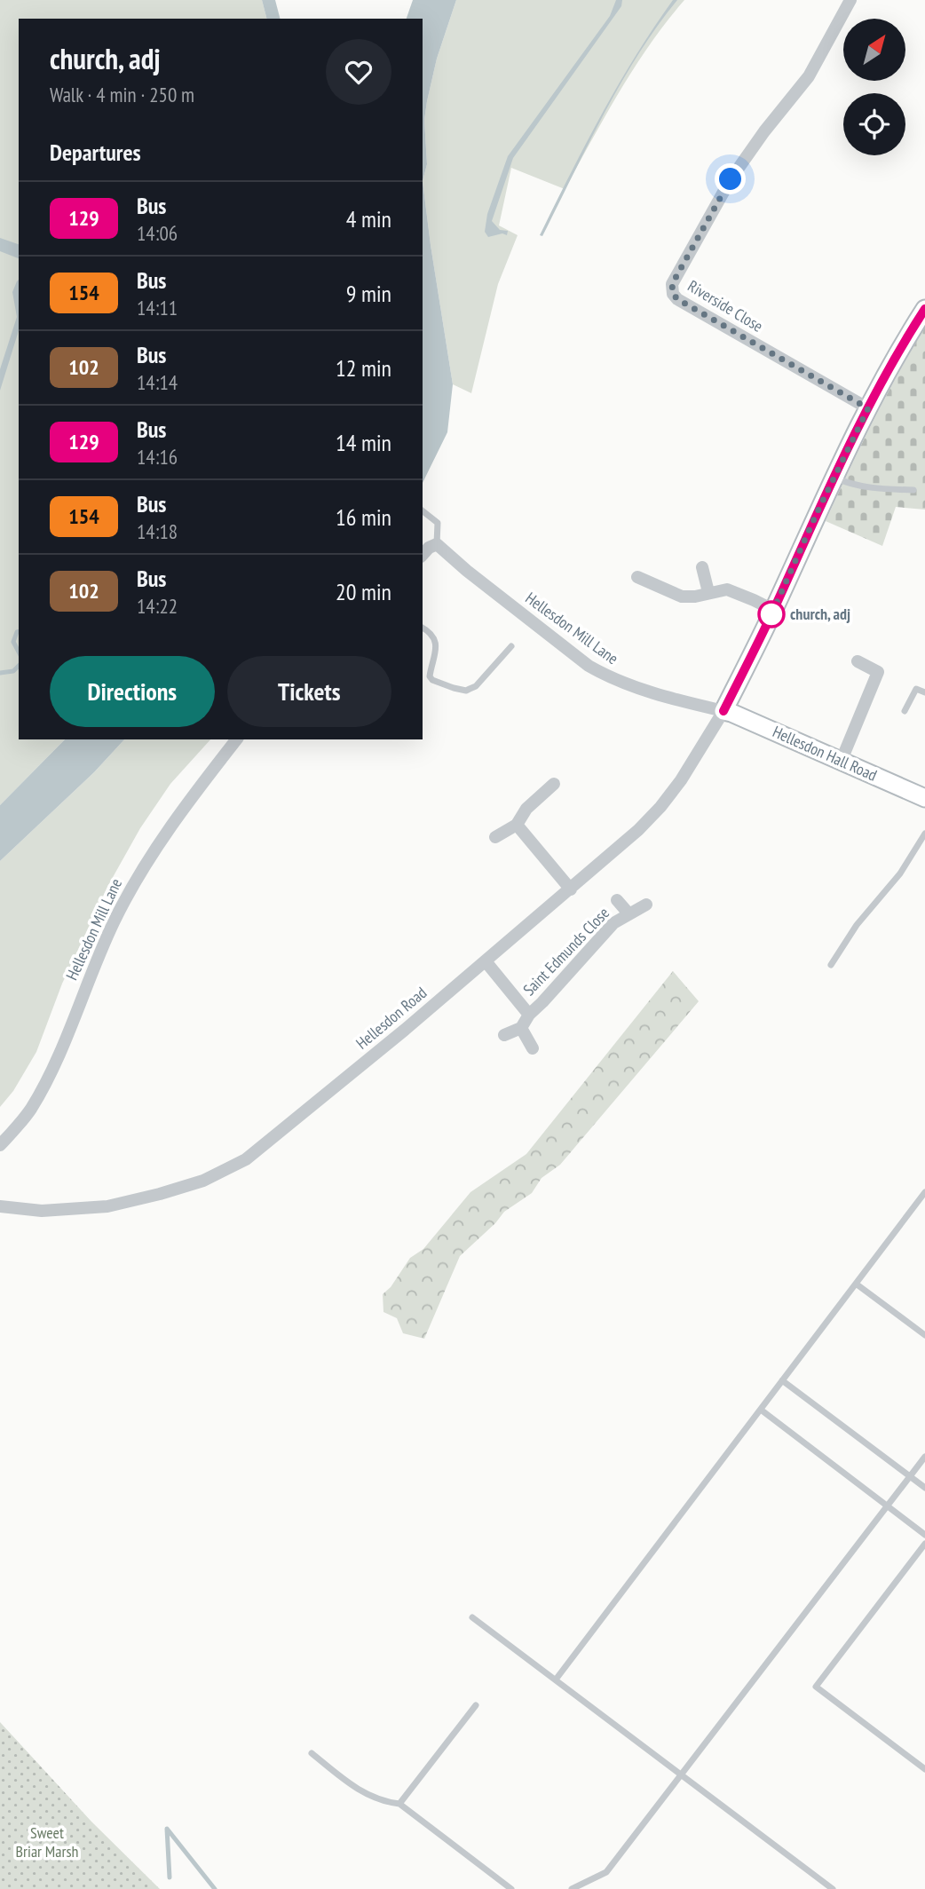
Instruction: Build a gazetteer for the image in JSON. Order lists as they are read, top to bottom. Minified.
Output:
{"streets":{"street":["Riverside Close","Hellesdon Mill Lane","Hellesdon Hall Road","Saint Edmunds Close","Hellesdon Road"]},"crossings":[["Hellesdon Mill Lane","Hellesdon Hall Road"],["Hellesdon Mill Lane","Hellesdon Road"],["Hellesdon Hall Road","Hellesdon Road"],["Saint Edmunds Close","Hellesdon Road"]],"parks":["Sweet Briar Marsh"],"places":["church, adj"],"lines":["bus line 129"],"north":"top right","page":{"heading":[["church, adj","Walk · 4 min · 250 m"],"Departures"],"list":[{"mark":"129","name":"Bus","note":"14:06","value":"4 min"},{"mark":"154","name":"Bus","note":"14:11","value":"9 min"},{"mark":"102","name":"Bus","note":"14:14","value":"12 min"},{"mark":"129","name":"Bus","note":"14:16","value":"14 min"},{"mark":"154","name":"Bus","note":"14:18","value":"16 min"},{"mark":"102","name":"Bus","note":"14:22","value":"20 min"}],"buttons":["Directions","Tickets"]}}
